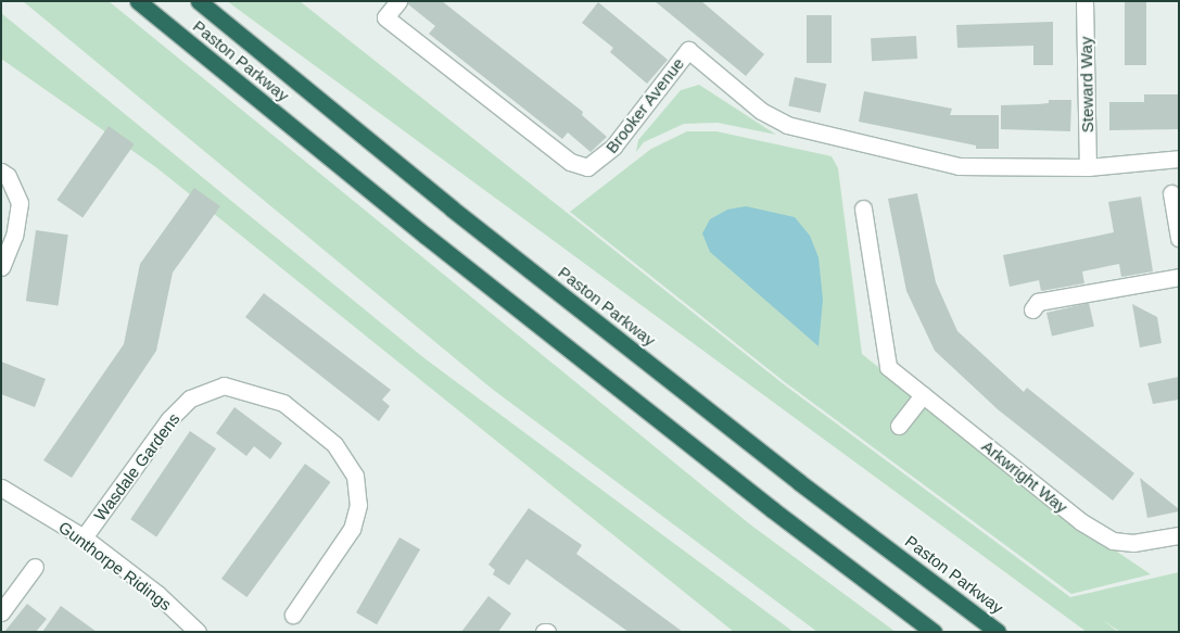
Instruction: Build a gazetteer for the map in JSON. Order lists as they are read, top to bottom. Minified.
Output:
{"streets":{"highway":["Paston Parkway"],"street":["Steward Way","Brooker Avenue","Wasdale Gardens","Arkwright Way","Gunthorpe Ridings"]},"crossings":[["Steward Way","Brooker Avenue"],["Wasdale Gardens","Gunthorpe Ridings"]]}
